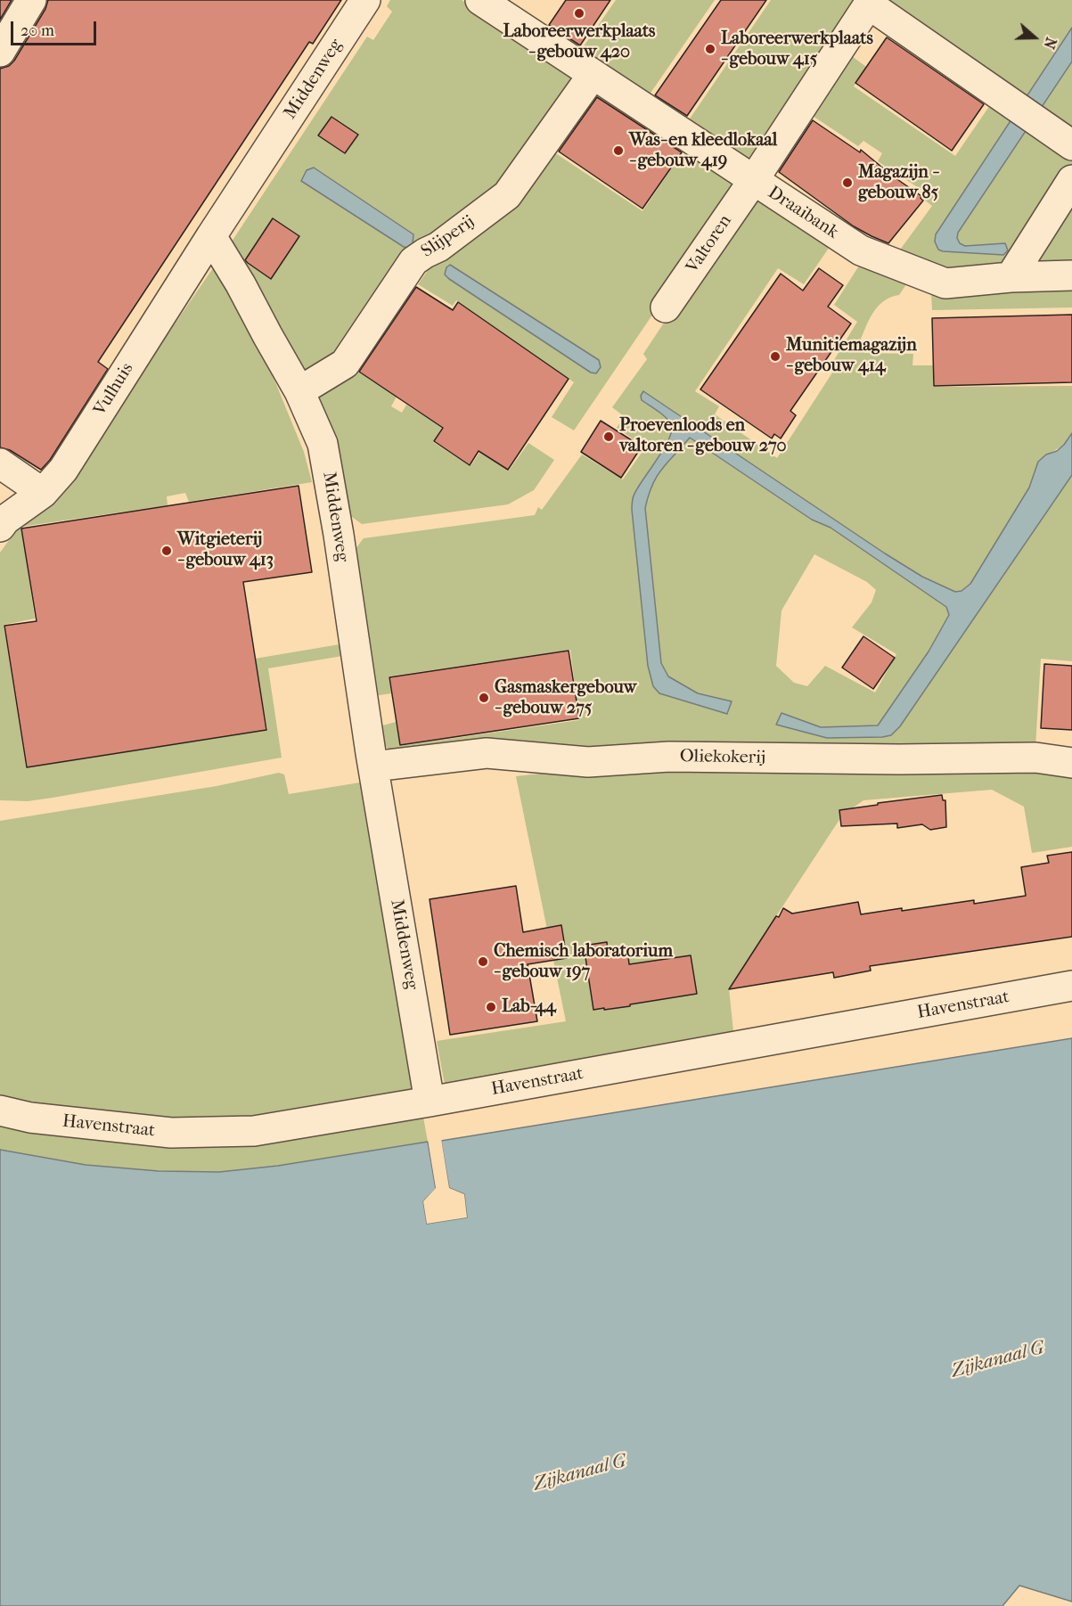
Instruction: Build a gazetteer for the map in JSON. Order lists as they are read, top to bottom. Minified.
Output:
{"streets":{"street":["Middenweg","Draaibank","Slijperij","Valtoren","Vulhuis","Oliekokerij","Havenstraat"]},"crossings":[["Middenweg","Slijperij"],["Middenweg","Vulhuis"],["Middenweg","Oliekokerij"],["Middenweg","Havenstraat"],["Draaibank","Slijperij"],["Draaibank","Valtoren"]],"water":["Zijkanaal G"],"places":["Laboreerwerkplaats - gebouw 420","Laboreerwerkplaats - gebouw 415","Was- en kleedlokaal - gebouw 419","Magazijn - gebouw 85","Munitiemagazijn - gebouw 414","Proevenloods en valtoren - gebouw 270","Witgieterij - gebouw 413","Gasmaskergebouw - gebouw 275","Chemisch laboratorium - gebouw 197","Lab-44"],"scale_bar":"20 m","north":"right"}
